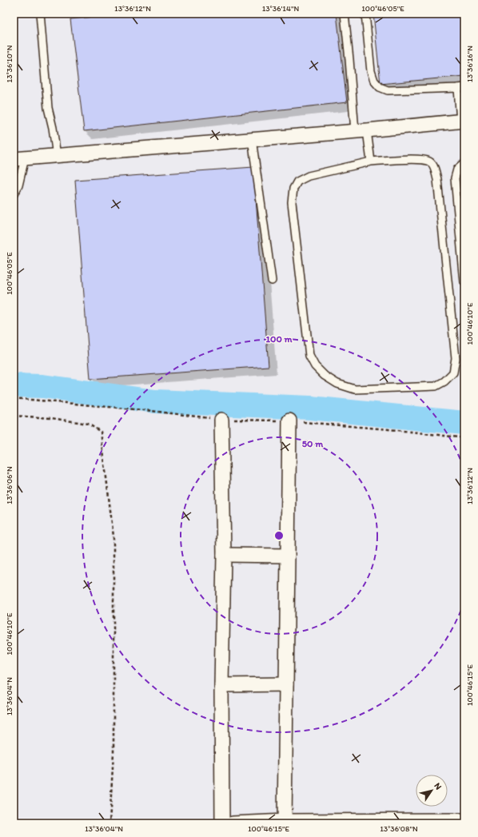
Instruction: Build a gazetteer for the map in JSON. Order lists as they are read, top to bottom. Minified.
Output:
{"north":"top right","coordinates":["13°36'12\"N","13°36'14\"N","100°46'05\"E","13°36'10\"N","13°36'16\"N","100°46'10\"E","13°36'06\"N","100°46'15\"E","13°36'04\"N","13°36'08\"N"],"rings":["100 m","50 m"]}
